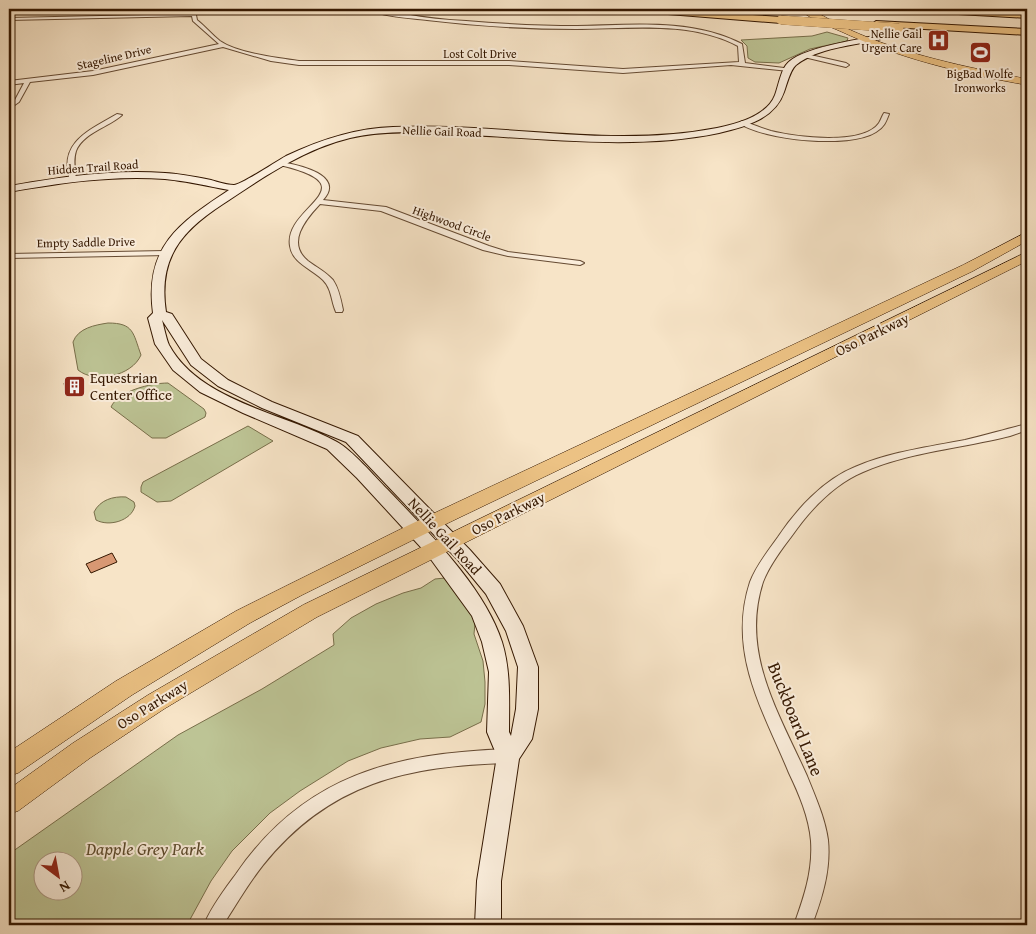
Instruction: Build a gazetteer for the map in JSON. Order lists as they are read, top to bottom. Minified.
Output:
{"streets":{"main road":["Oso Parkway"],"street":["Lost Colt Drive","Stageline Drive","Nellie Gail Road","Hidden Trail Road","Highwood Circle","Empty Saddle Drive","Buckboard Lane"]},"crossings":[["Lost Colt Drive","Stageline Drive"],["Lost Colt Drive","Nellie Gail Road"],["Nellie Gail Road","Hidden Trail Road"],["Nellie Gail Road","Empty Saddle Drive"],["Nellie Gail Road","Oso Parkway"]],"parks":["Dapple Grey Park"],"places":{"hospital":["Nellie Gail Urgent Care"],"sports":["BigBad Wolfe Ironworks"],"building":["Equestrian Center Office"]},"north":"bottom right"}
